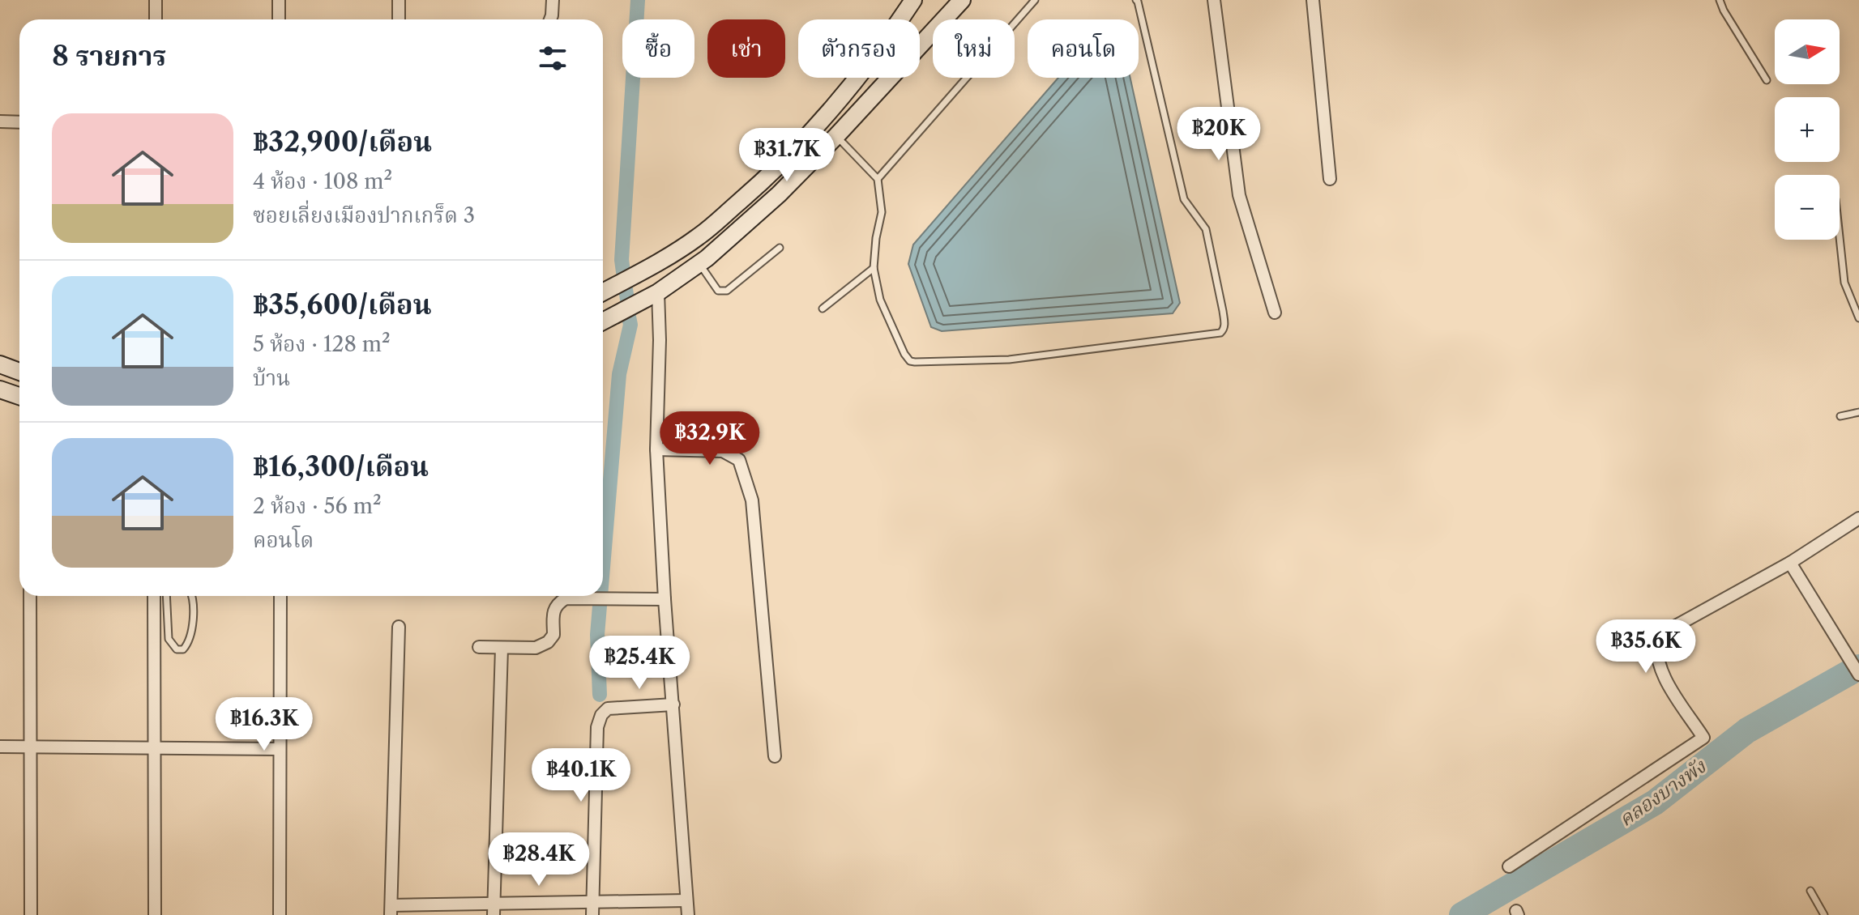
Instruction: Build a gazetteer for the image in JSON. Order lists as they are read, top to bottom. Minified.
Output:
{"water":["คลองบางพัง"],"north":"right","page":{"map_buttons":["+","−"],"chip":["ซื้อ","เช่า","ตัวกรอง","ใหม่","คอนโด"],"heading":"8 รายการ","list":[{"name":"฿32,900/เดือน","note":"4 ห้อง · 108 m² · ซอยเลี่ยงเมืองปากเกร็ด 3"},{"name":"฿35,600/เดือน","note":"5 ห้อง · 128 m² · บ้าน"},{"name":"฿16,300/เดือน","note":"2 ห้อง · 56 m² · คอนโด"}],"price":["฿20K","฿31.7K","฿32.9K","฿35.6K","฿25.4K","฿16.3K","฿40.1K","฿28.4K"]}}
